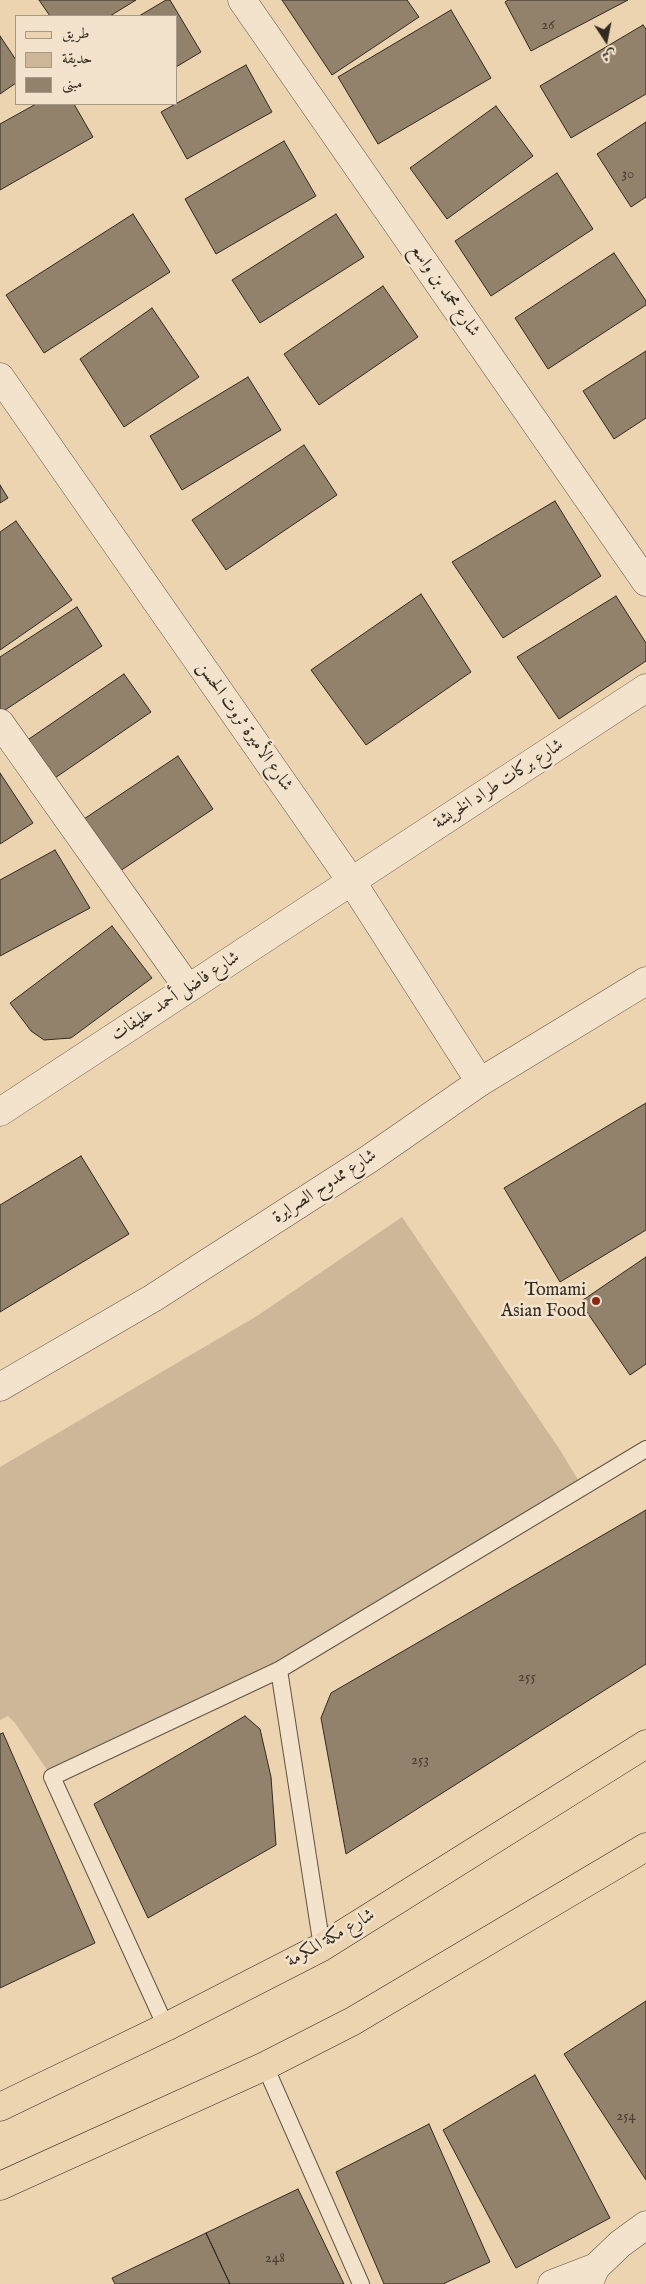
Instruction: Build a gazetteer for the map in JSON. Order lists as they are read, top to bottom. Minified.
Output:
{"streets":{"main road":["شارع مكة المكرمة"],"street":["شارع محمد بن واسع","شارع الأميرة ثروت الحسن","شارع بركات طراد الخريشة","شارع فاضل أحمد خليفات","شارع ممدوح الصرايرة"]},"crossings":[["شارع الأميرة ثروت الحسن","شارع بركات طراد الخريشة"],["شارع الأميرة ثروت الحسن","شارع فاضل أحمد خليفات"],["شارع الأميرة ثروت الحسن","شارع ممدوح الصرايرة"],["شارع بركات طراد الخريشة","شارع فاضل أحمد خليفات"]],"places":["Tomami Asian Food"],"house_numbers":["26","30","255","253","254","248"],"legend":["طريق","حديقة","مبنى"],"north":"bottom"}
